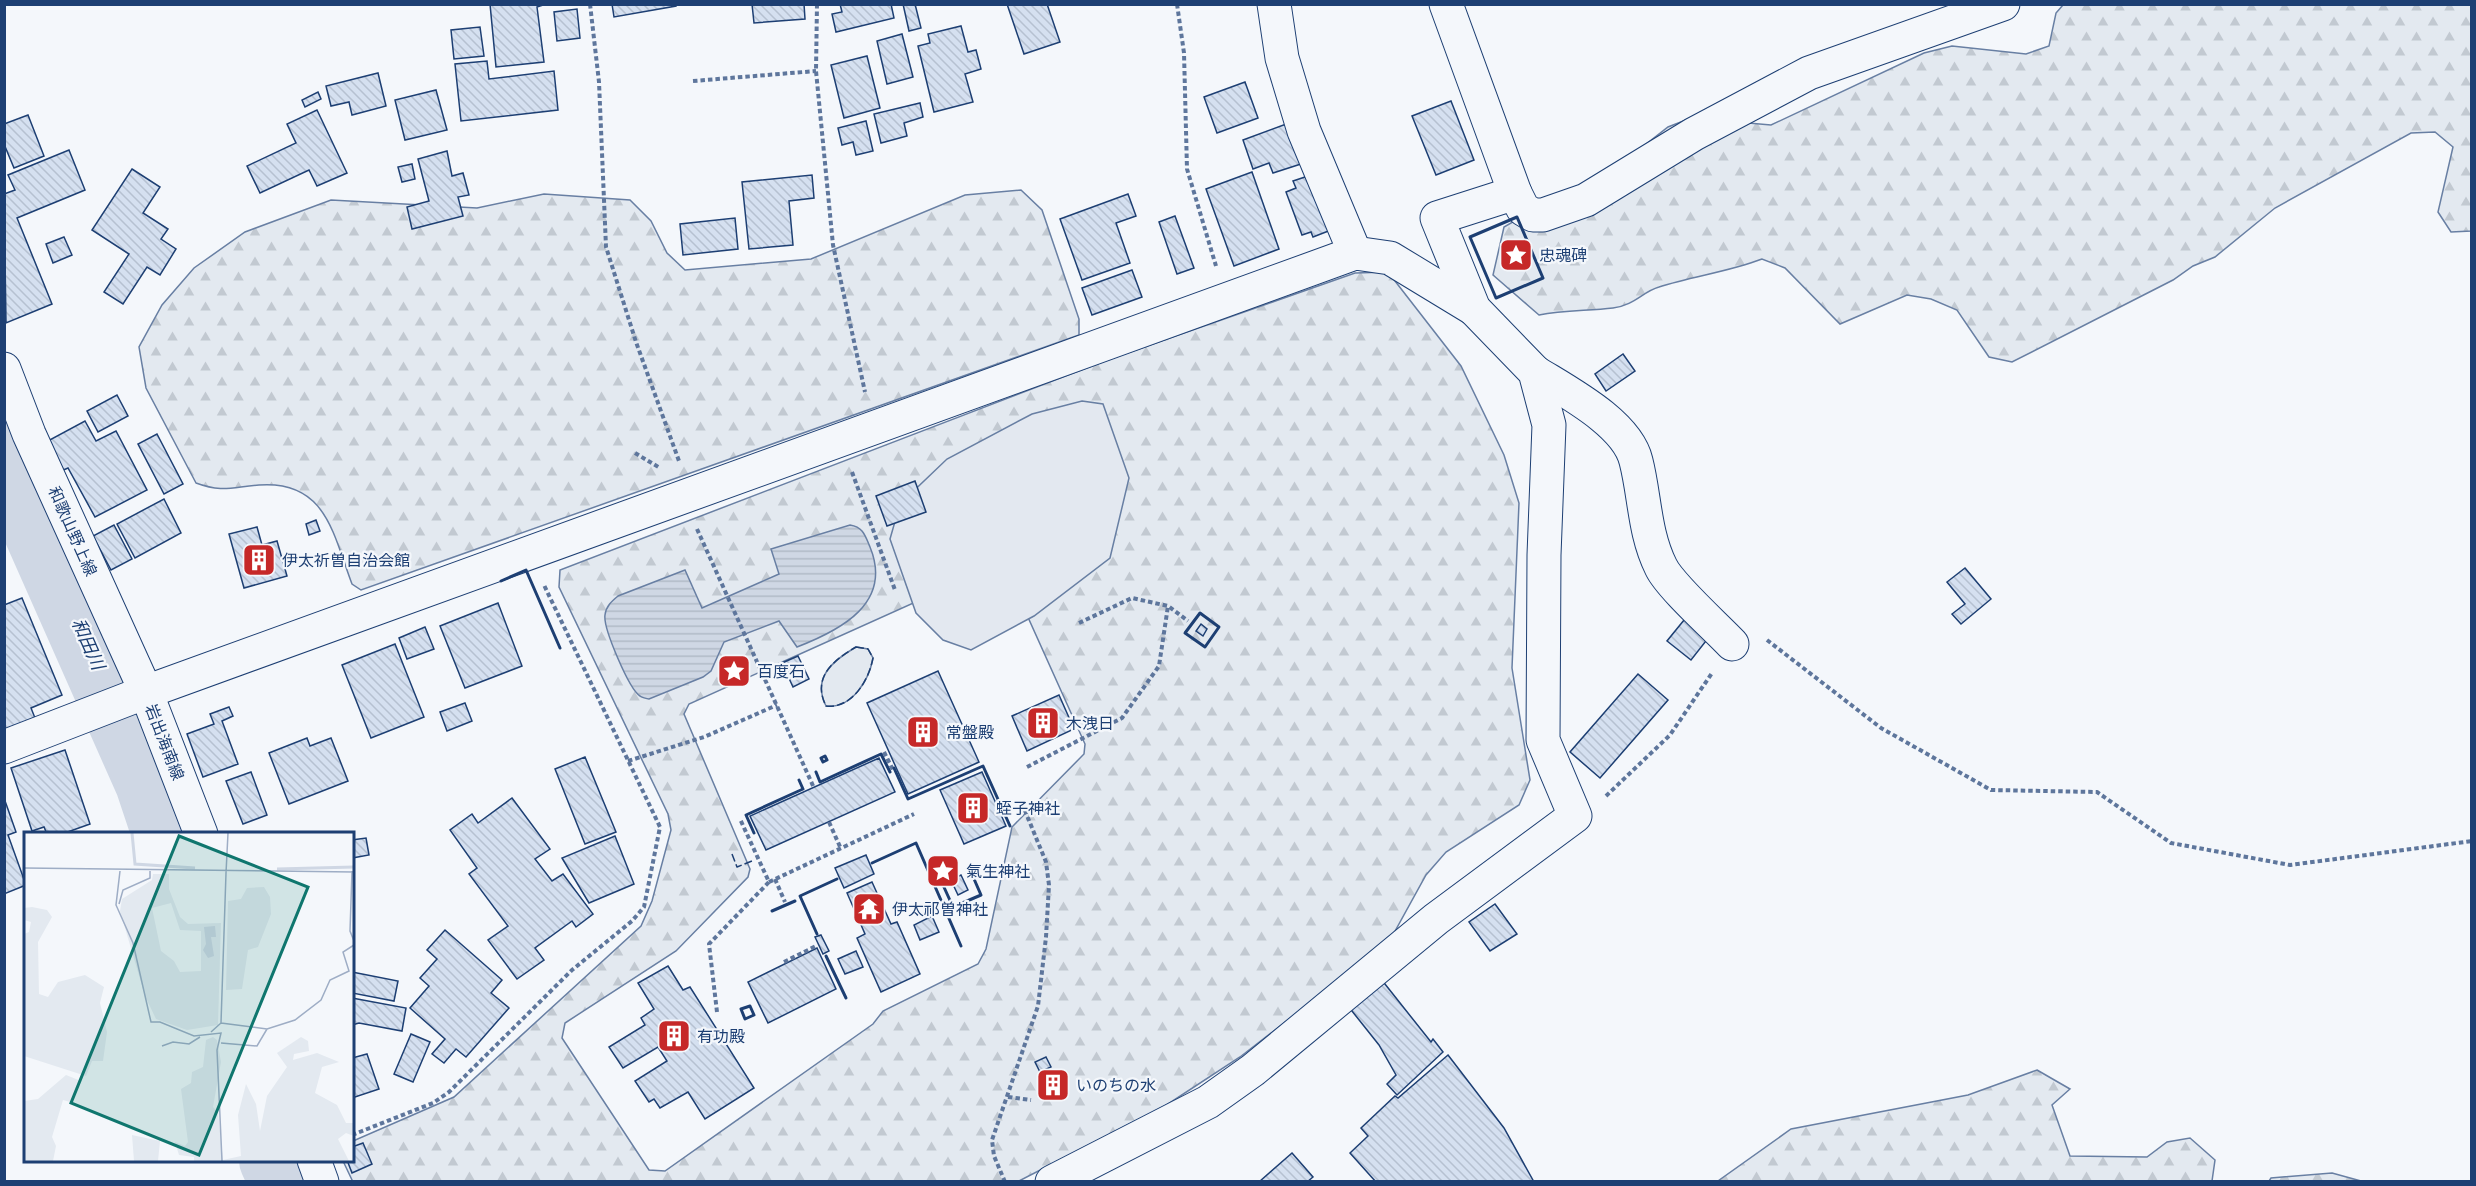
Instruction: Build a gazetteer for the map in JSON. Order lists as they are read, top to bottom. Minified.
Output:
{"streets":{"street":["和歌山野上線","岩出海南線"]},"crossings":[["和歌山野上線","岩出海南線"]],"water":["和田川"],"places":{"place":["忠魂碑","百度石","氣生神社"],"building":["伊太祈曽自治会館","木洩日","常盤殿","蛭子神社","有功殿","いのちの水"],"temple":["伊太祁曽神社"]}}
